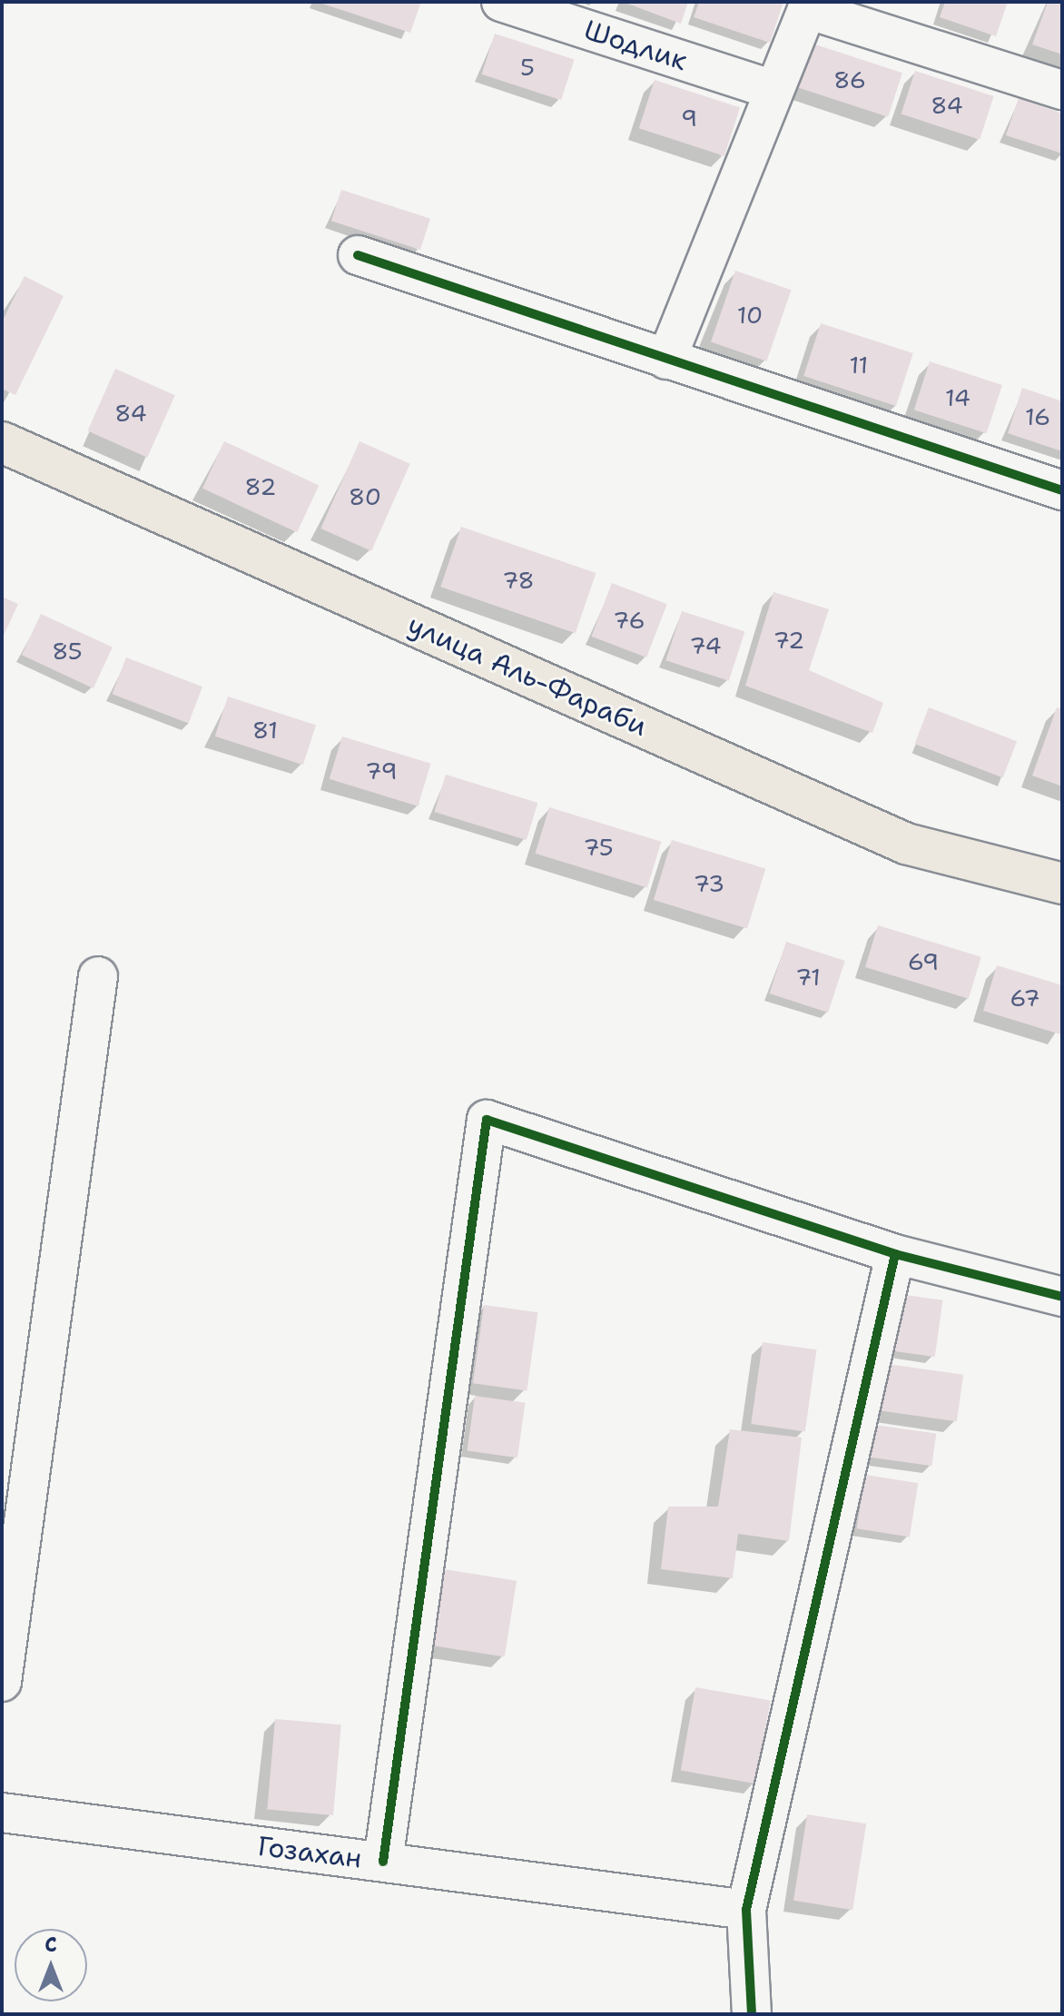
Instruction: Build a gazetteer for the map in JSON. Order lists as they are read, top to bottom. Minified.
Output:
{"streets":{"main road":["улица Аль-Фараби"],"street":["Шодлик","Гозахан"]},"house_numbers":["5","86","84","9","10","11","14","84","16","82","80","78","76","72","74","85","81","79","75","73","69","71","67"],"north":"top"}
